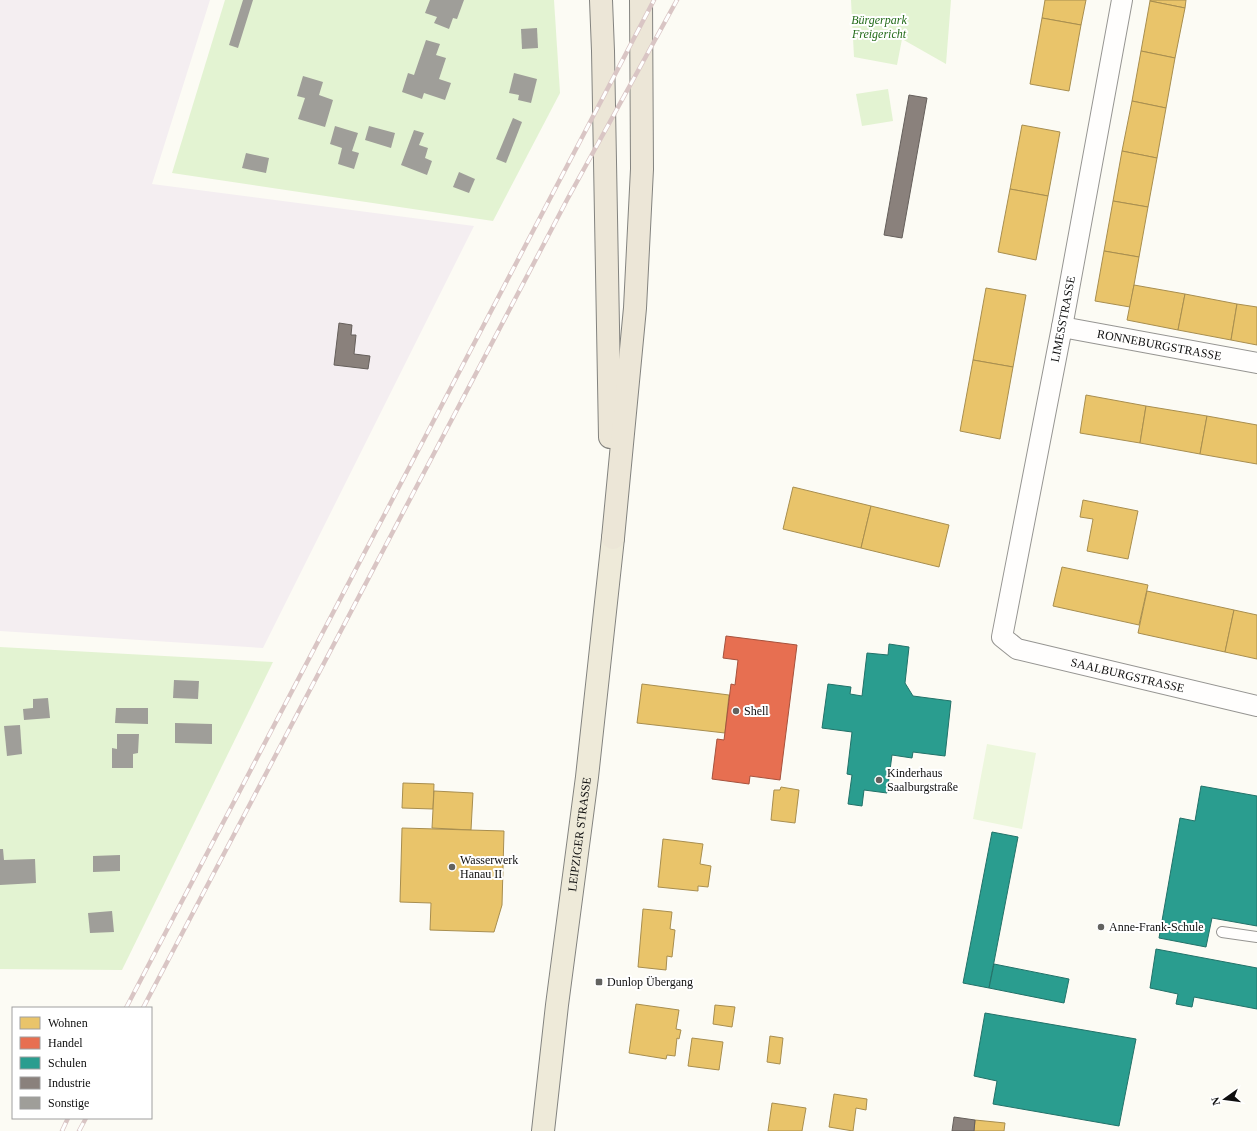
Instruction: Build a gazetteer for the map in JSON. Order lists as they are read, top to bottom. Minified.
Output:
{"streets":{"main road":["LEIPZIGER STRASSE"],"street":["LIMESSTRASSE","RONNEBURGSTRASSE","SAALBURGSTRASSE"]},"crossings":[["LIMESSTRASSE","RONNEBURGSTRASSE"],["LIMESSTRASSE","SAALBURGSTRASSE"]],"parks":["Bürgerpark Freigericht"],"places":{"other":["Shell","Kinderhaus Saalburgstraße","Wasserwerk Hanau II","Anne-Frank-Schule"],"transit":["Dunlop Übergang"]},"legend":["Wohnen","Handel","Schulen","Industrie","Sonstige"],"north":"left"}
